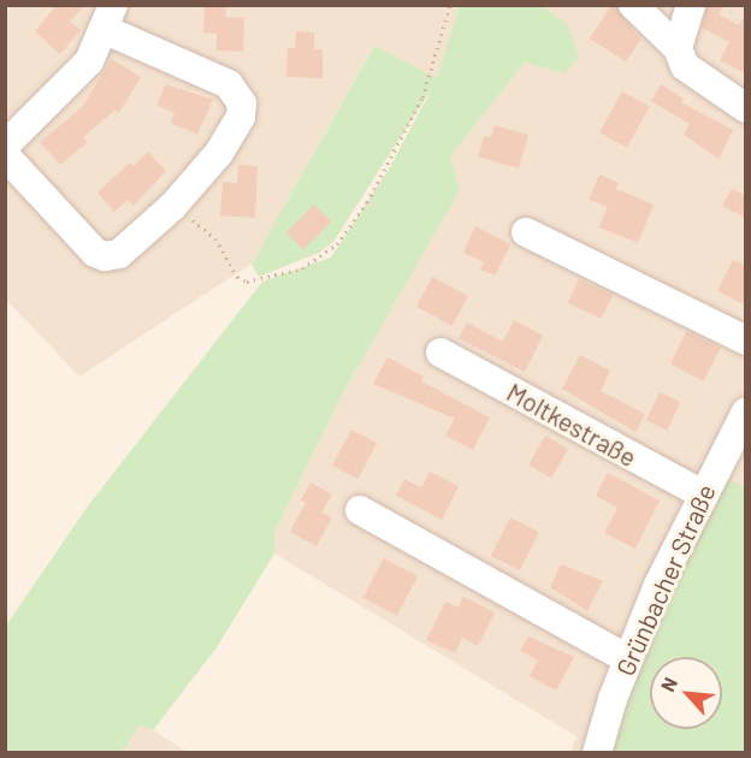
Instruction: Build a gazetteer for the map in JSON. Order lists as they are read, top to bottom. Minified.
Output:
{"streets":{"street":["Moltkestraße","Grünbacher Straße"]},"crossings":[["Moltkestraße","Grünbacher Straße"]],"north":"top left"}
